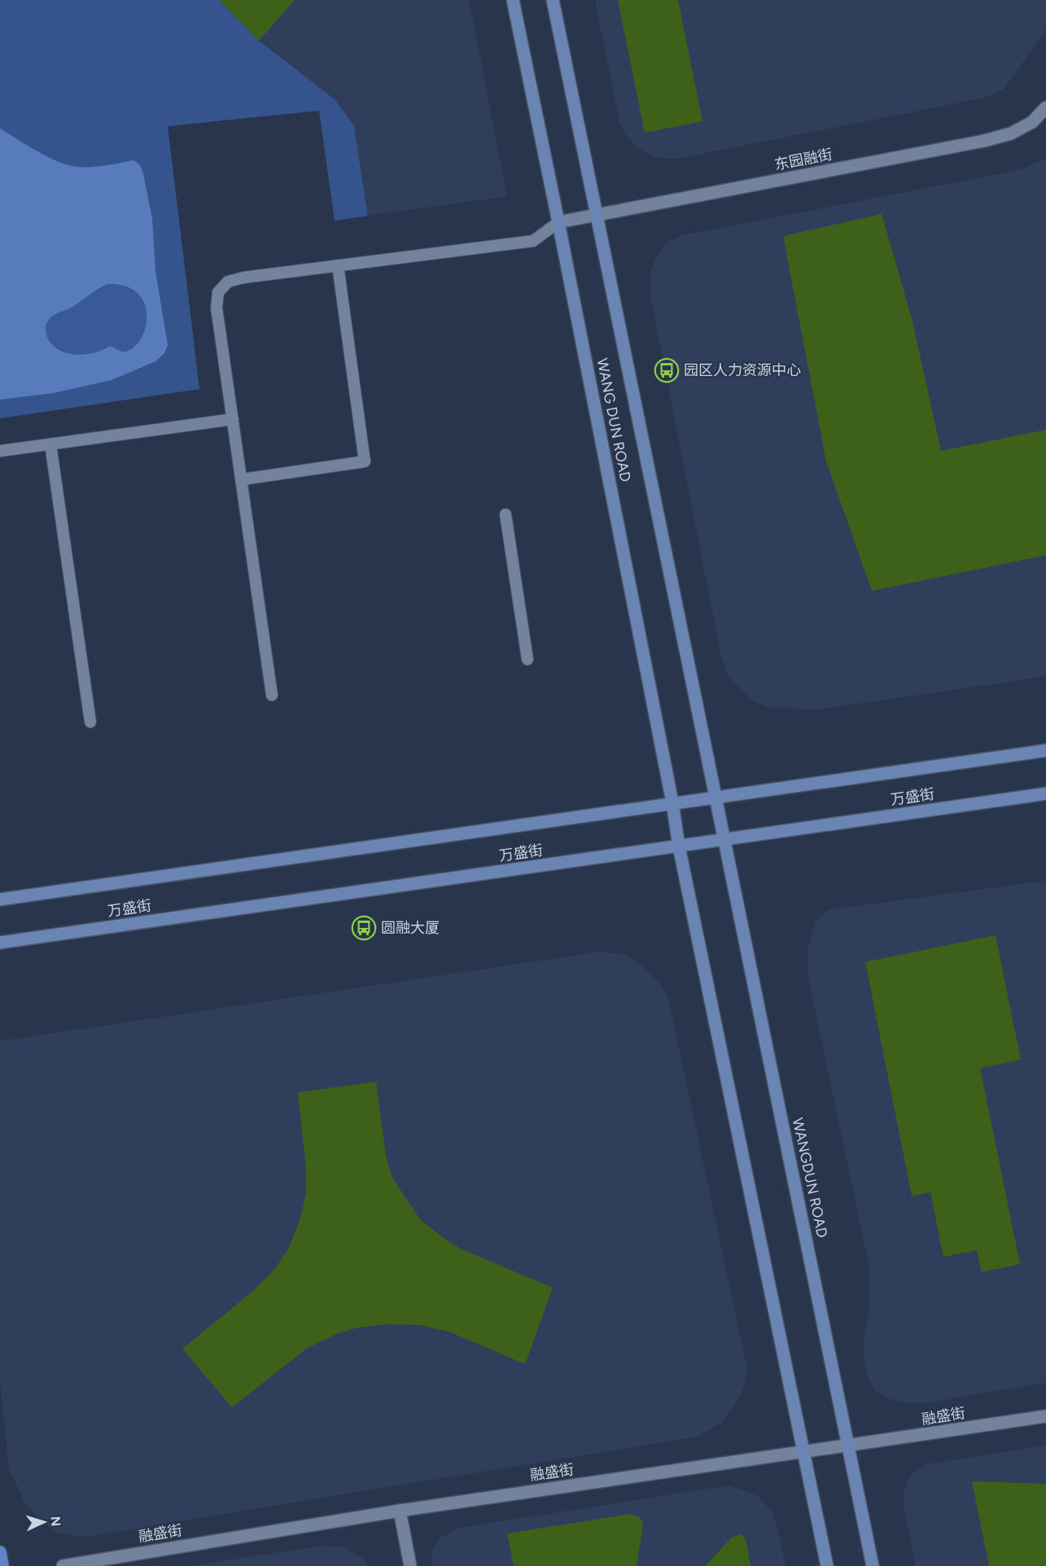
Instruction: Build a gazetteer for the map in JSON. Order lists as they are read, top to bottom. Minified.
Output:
{"streets":{"main road":["WANG DUN ROAD","万盛街","WANGDUN ROAD"],"street":["东园融街","融盛街"]},"crossings":[["东园融街","WANG DUN ROAD"],["WANG DUN ROAD","万盛街"],["WANG DUN ROAD","WANGDUN ROAD"],["万盛街","WANGDUN ROAD"],["WANGDUN ROAD","融盛街"]],"places":{"bus stop":["园区人力资源中心","圆融大厦"]},"north":"right"}
